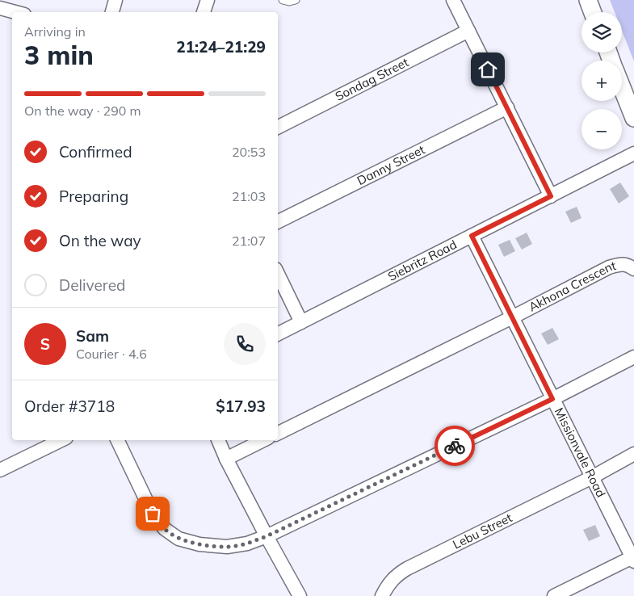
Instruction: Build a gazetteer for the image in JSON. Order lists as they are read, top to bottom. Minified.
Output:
{"streets":{"street":["Sondag Street","Danny Street","Siebritz Road","Akhona Crescent","Missionvale Road","Lebu Street"]},"crossings":[["Siebritz Road","Missionvale Road"],["Akhona Crescent","Missionvale Road"],["Missionvale Road","Lebu Street"]],"page":{"map_buttons":["+","−"],"heading":["3 min","Arriving in","21:24–21:29"],"panel":["Sam","Courier · 4.6","Order #3718","$17.93"],"bar":"On the way · 290 m","list":[["Confirmed","20:53"],["Preparing","21:03"],["On the way","21:07"],"Delivered"],"round":"S"}}
